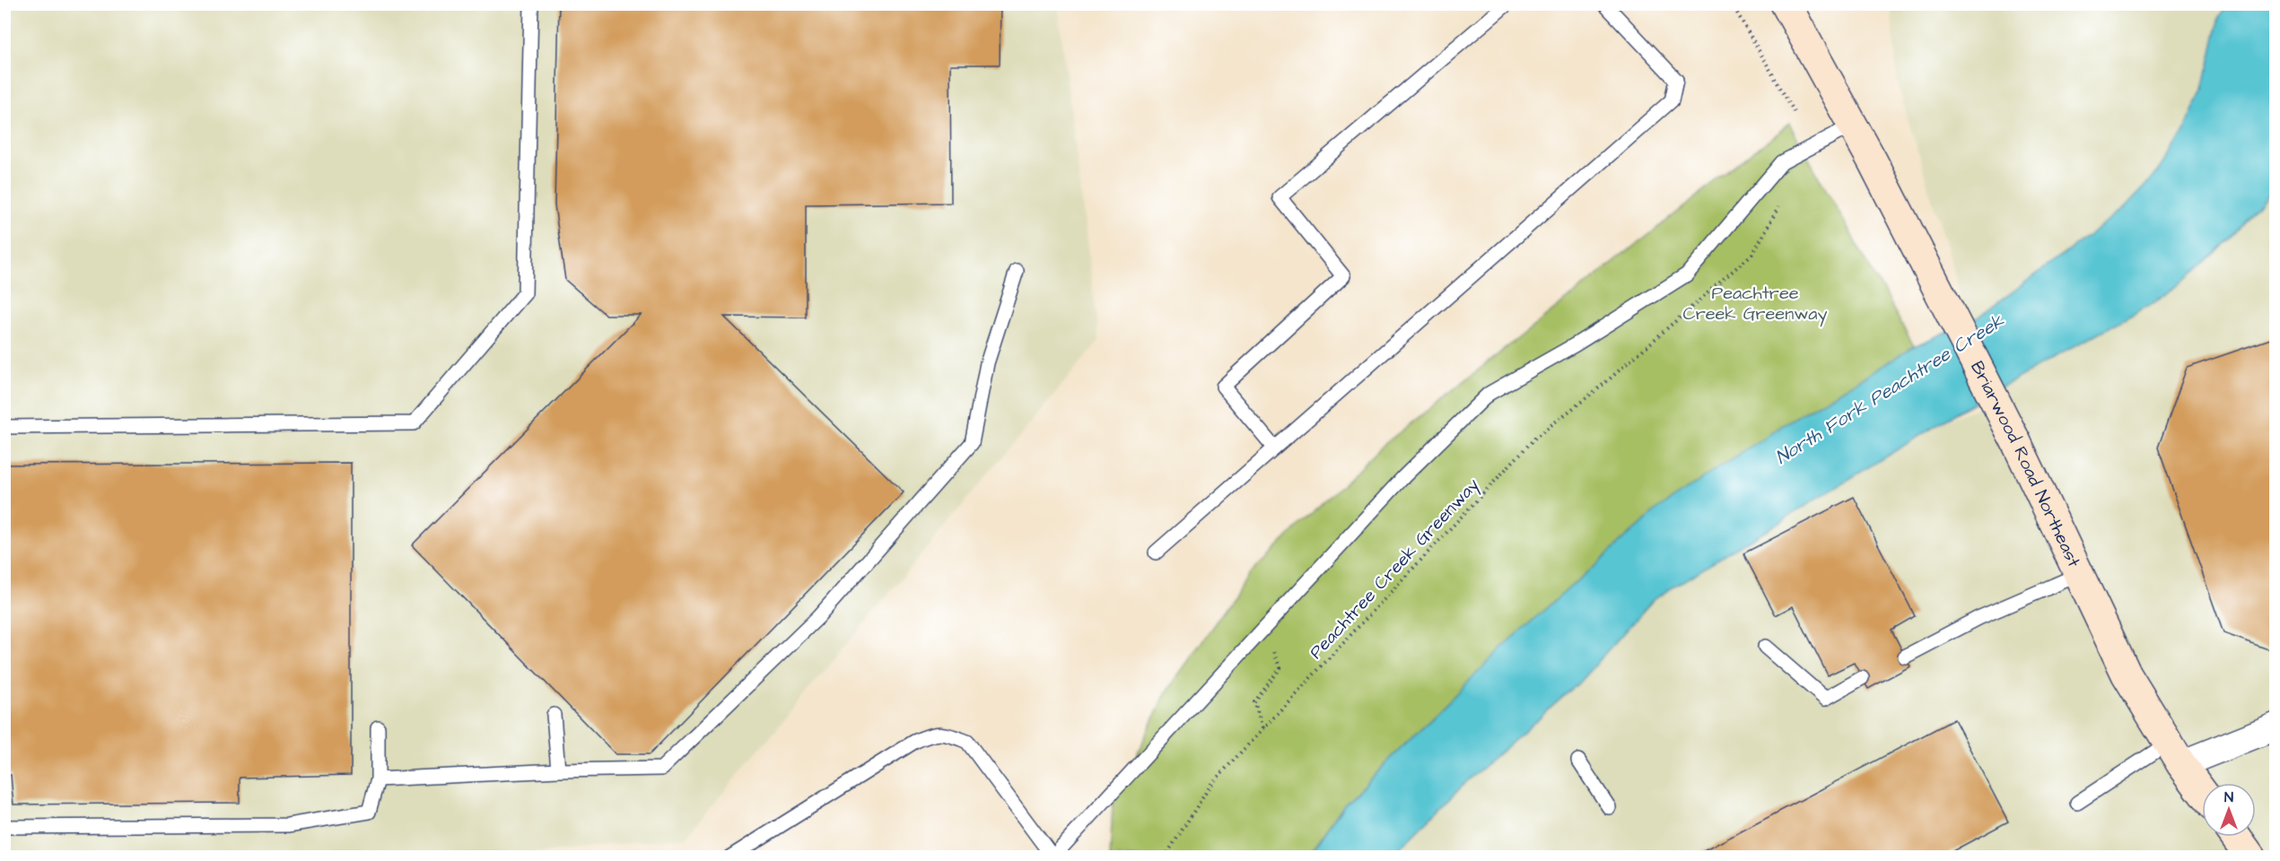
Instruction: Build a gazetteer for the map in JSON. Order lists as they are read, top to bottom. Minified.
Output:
{"streets":{"street":["Briarwood Road Northeast"],"path":["Peachtree Creek Greenway"]},"water":["North Fork Peachtree Creek"],"parks":["Peachtree Creek Greenway"],"north":"top"}
